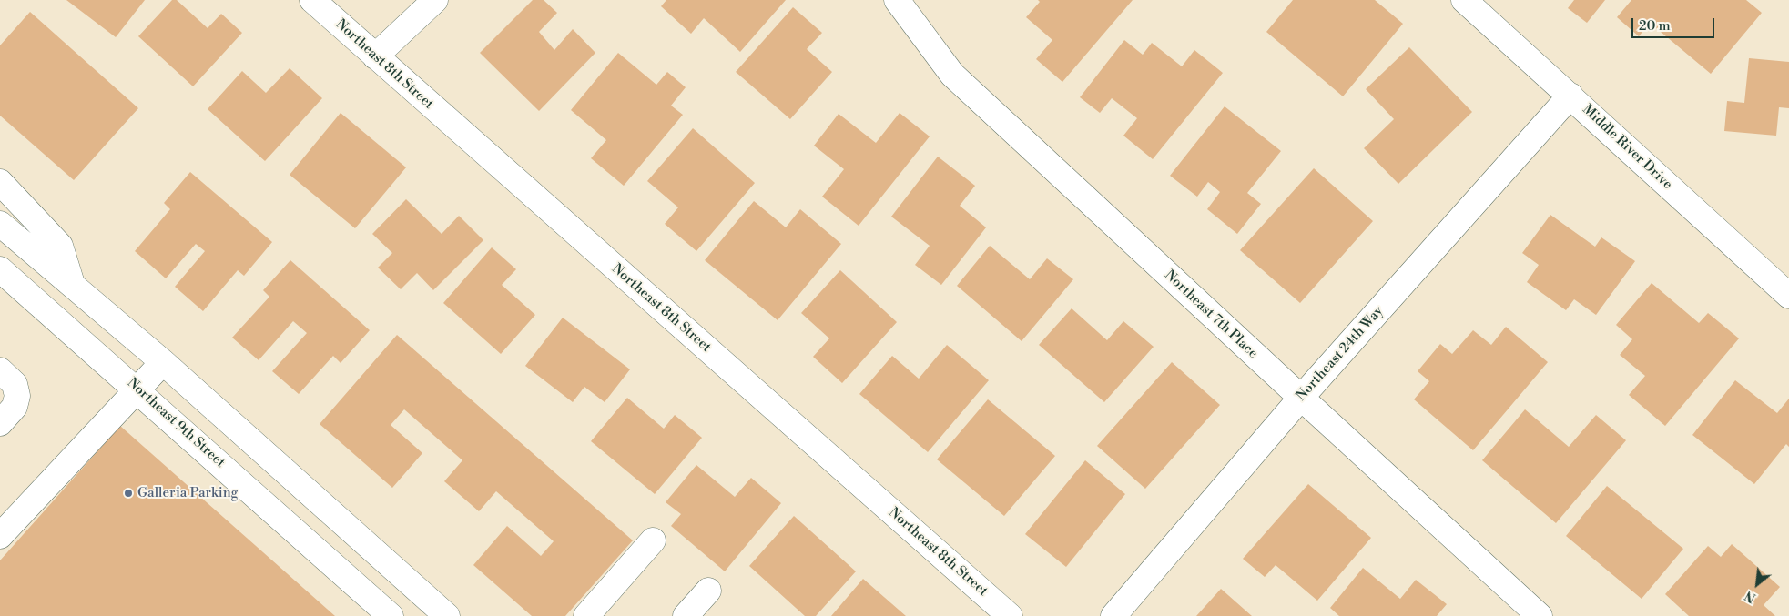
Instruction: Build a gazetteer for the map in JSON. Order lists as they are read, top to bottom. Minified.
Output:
{"streets":{"street":["Northeast 8th Street","Middle River Drive","Northeast 7th Place","Northeast 24th Way","Northeast 9th Street"]},"crossings":[["Middle River Drive","Northeast 24th Way"],["Northeast 7th Place","Northeast 24th Way"]],"places":["Galleria Parking"],"scale_bar":"20 m","north":"bottom left"}
